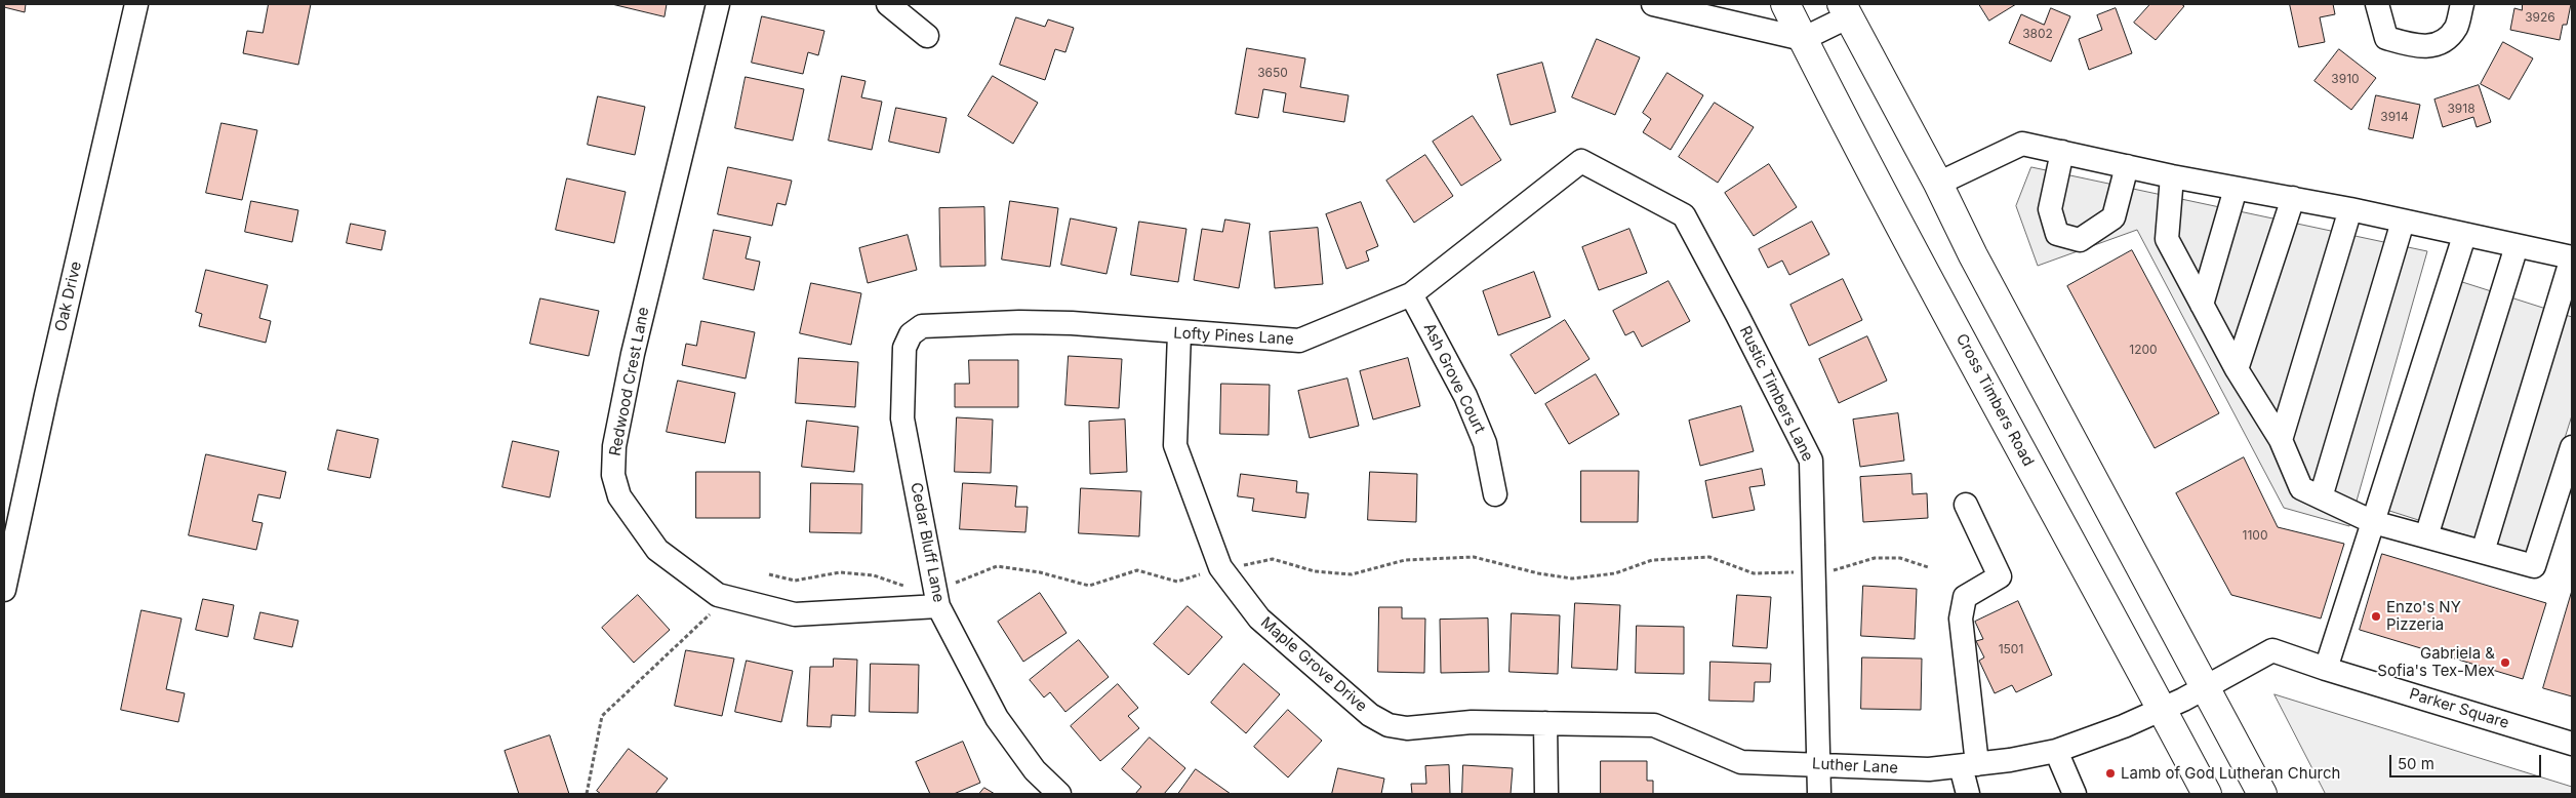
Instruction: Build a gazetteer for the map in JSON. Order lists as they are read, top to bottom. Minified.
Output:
{"streets":{"main road":["Cross Timbers Road"],"street":["Oak Drive","Lofty Pines Lane","Ash Grove Court","Redwood Crest Lane","Rustic Timbers Lane","Cedar Bluff Lane","Maple Grove Drive","Parker Square","Luther Lane"]},"crossings":[["Lofty Pines Lane","Ash Grove Court"],["Lofty Pines Lane","Rustic Timbers Lane"],["Lofty Pines Lane","Cedar Bluff Lane"],["Lofty Pines Lane","Maple Grove Drive"],["Redwood Crest Lane","Cedar Bluff Lane"],["Rustic Timbers Lane","Luther Lane"],["Cross Timbers Road","Parker Square"],["Cross Timbers Road","Luther Lane"],["Maple Grove Drive","Luther Lane"],["Parker Square","Luther Lane"]],"places":["Enzo's NY Pizzeria","Gabriela & Sofia's Tex-Mex","Lamb of God Lutheran Church"],"house_numbers":["3926","3802","3650","3910","3918","3914","1200","1100","1501"],"scale_bar":"50 m"}
